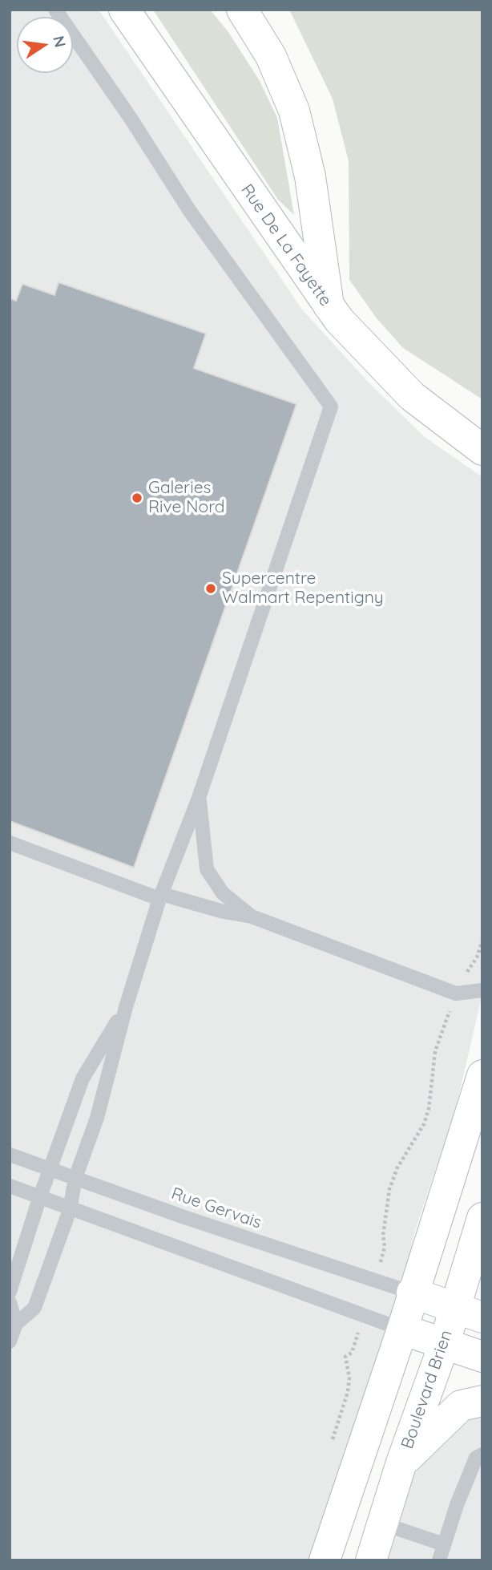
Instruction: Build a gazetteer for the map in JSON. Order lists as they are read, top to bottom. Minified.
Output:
{"streets":{"main road":["Rue De La Fayette","Boulevard Brien"],"lane":["Rue Gervais"]},"places":["Galeries Rive Nord","Supercentre Walmart Repentigny"],"north":"right"}
